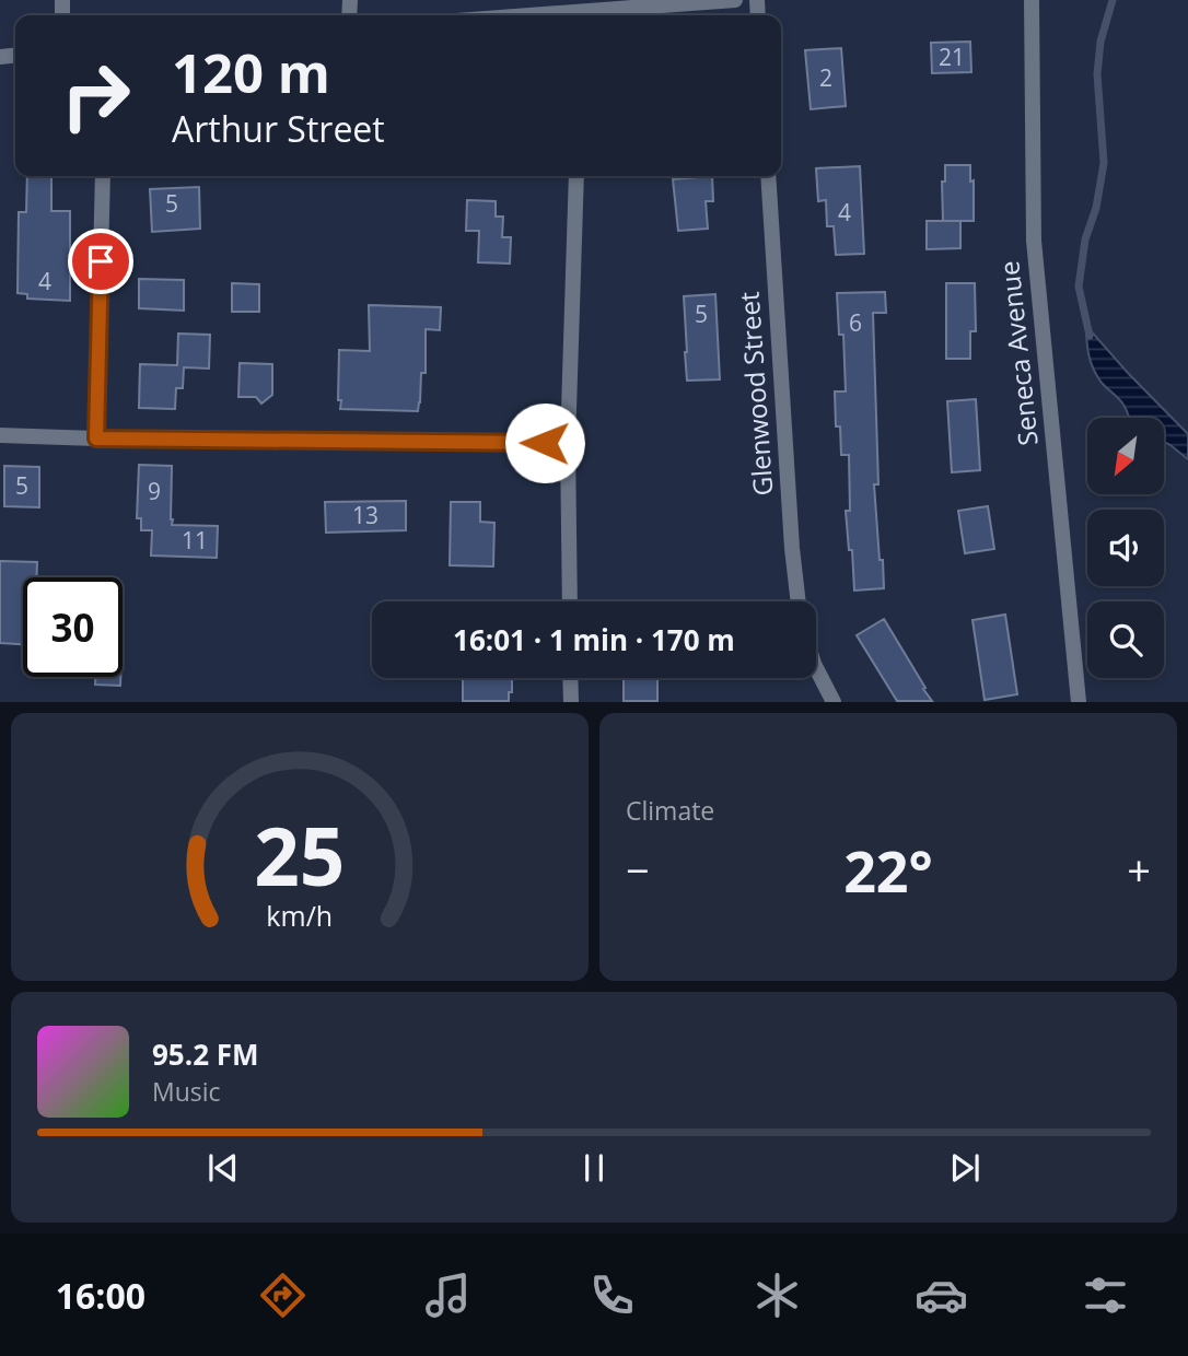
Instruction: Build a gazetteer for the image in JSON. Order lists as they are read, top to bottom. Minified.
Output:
{"streets":{"street":["Seneca Avenue","Glenwood Street"]},"house_numbers":["21","2","5","4","4","5","6","5","9","13","11"],"north":"bottom left","page":{"turn":["120 m","Arthur Street"],"limit":"30","trip":"16:01 · 1 min · 170 m","tile":"Climate","heat":["−","22°","+"],"song":["95.2 FM","Music"],"tabs":"16:00","gauge":["25","km/h"]}}
